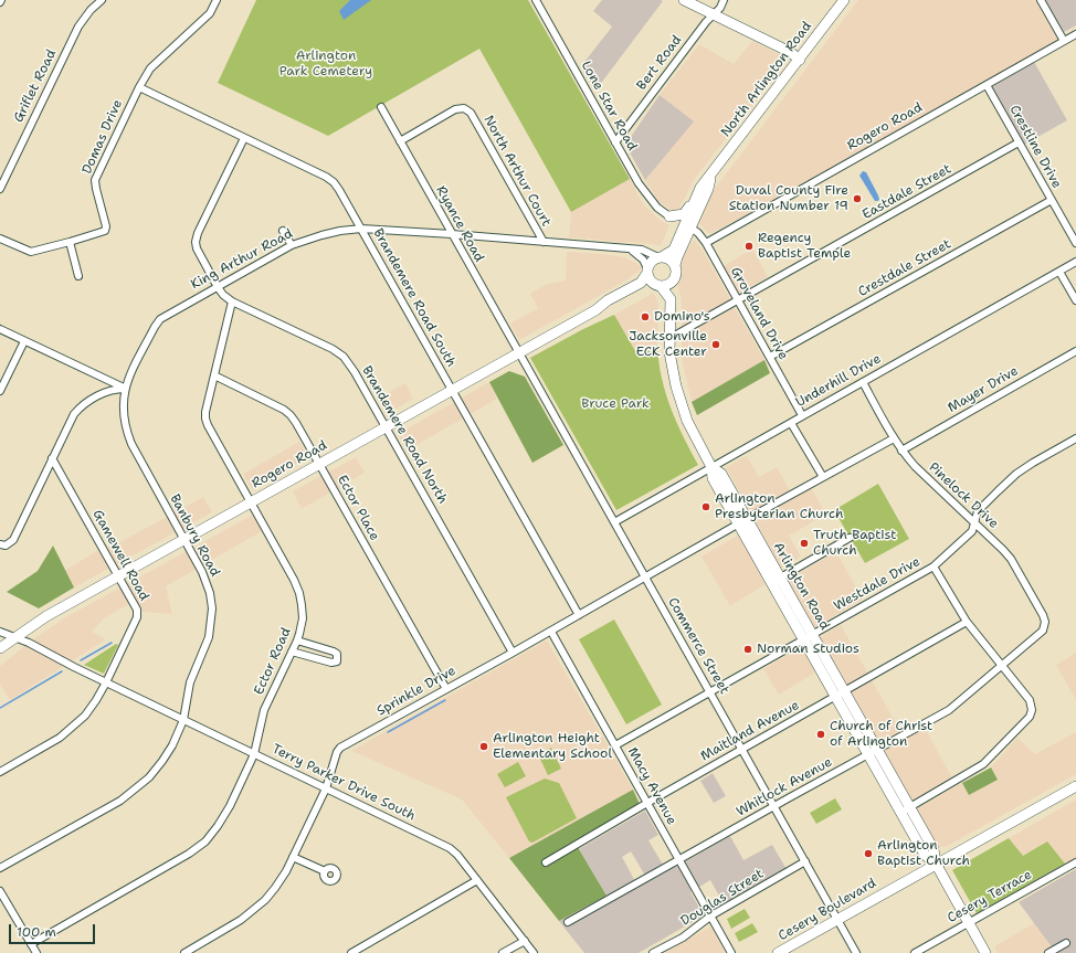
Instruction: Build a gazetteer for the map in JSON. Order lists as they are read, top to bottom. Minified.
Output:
{"streets":{"main road":["North Arlington Road","Rogero Road","Arlington Road","Cesery Boulevard"],"street":["Bert Road","Griflet Road","Lone Star Road","Domas Drive","Crestline Drive","North Arthur Court","Eastdale Street","Ryance Road","King Arthur Road","Crestdale Street","Brandemere Road South","Groveland Drive","Underhill Drive","Mayer Drive","Brandemere Road North","Pinelock Drive","Ector Place","Banbury Road","Gamewell Road","Westdale Drive","Commerce Street","Ector Road","Sprinkle Drive","Maitland Avenue","Terry Parker Drive South","Macy Avenue","Whitlock Avenue","Cesery Terrace","Douglas Street"]},"crossings":[["Bert Road","Lone Star Road"],["North Arlington Road","Rogero Road"],["North Arlington Road","King Arthur Road"],["North Arlington Road","Groveland Drive"],["North Arlington Road","Arlington Road"],["Rogero Road","Crestline Drive"],["Rogero Road","Ryance Road"],["Rogero Road","King Arthur Road"],["Rogero Road","Brandemere Road South"],["Rogero Road","Groveland Drive"],["Rogero Road","Brandemere Road North"],["Rogero Road","Ector Place"],["Rogero Road","Banbury Road"],["Rogero Road","Gamewell Road"],["Rogero Road","Arlington Road"],["Rogero Road","Commerce Street"],["Rogero Road","Ector Road"],["Rogero Road","Terry Parker Drive South"],["Domas Drive","Brandemere Road South"],["Crestline Drive","Eastdale Street"],["Crestline Drive","Crestdale Street"],["North Arthur Court","Ryance Road"],["North Arthur Court","King Arthur Road"],["Eastdale Street","Groveland Drive"],["Eastdale Street","Arlington Road"],["Ryance Road","King Arthur Road"],["Ryance Road","Commerce Street"],["King Arthur Road","Brandemere Road South"],["King Arthur Road","Brandemere Road North"],["King Arthur Road","Banbury Road"],["King Arthur Road","Arlington Road"],["Crestdale Street","Groveland Drive"],["Brandemere Road South","Brandemere Road North"],["Brandemere Road South","Sprinkle Drive"],["Groveland Drive","Underhill Drive"],["Underhill Drive","Pinelock Drive"],["Underhill Drive","Arlington Road"],["Underhill Drive","Commerce Street"],["Mayer Drive","Pinelock Drive"],["Brandemere Road North","Ector Road"],["Brandemere Road North","Sprinkle Drive"],["Pinelock Drive","Westdale Drive"],["Pinelock Drive","Whitlock Avenue"],["Ector Place","Ector Road"],["Ector Place","Sprinkle Drive"],["Banbury Road","Terry Parker Drive South"],["Gamewell Road","Terry Parker Drive South"],["Westdale Drive","Arlington Road"],["Westdale Drive","Commerce Street"],["Westdale Drive","Macy Avenue"],["Arlington Road","Sprinkle Drive"],["Arlington Road","Maitland Avenue"],["Arlington Road","Whitlock Avenue"],["Arlington Road","Cesery Terrace"],["Arlington Road","Cesery Boulevard"],["Commerce Street","Sprinkle Drive"],["Commerce Street","Maitland Avenue"],["Commerce Street","Whitlock Avenue"],["Commerce Street","Douglas Street"],["Commerce Street","Cesery Boulevard"],["Ector Road","Terry Parker Drive South"],["Sprinkle Drive","Terry Parker Drive South"],["Sprinkle Drive","Macy Avenue"],["Maitland Avenue","Macy Avenue"],["Macy Avenue","Whitlock Avenue"],["Macy Avenue","Douglas Street"]],"parks":["Arlington Park Cemetery","Bruce Park"],"places":["Duval County Fire Station Number 19","Regency Baptist Temple","Domino's","Jacksonville ECK Center","Arlington Presbyterian Church","Truth Baptist Church","Norman Studios","Church of Christ of Arlington","Arlington Height Elementary School","Arlington Baptist Church"],"scale_bar":"100 m"}
